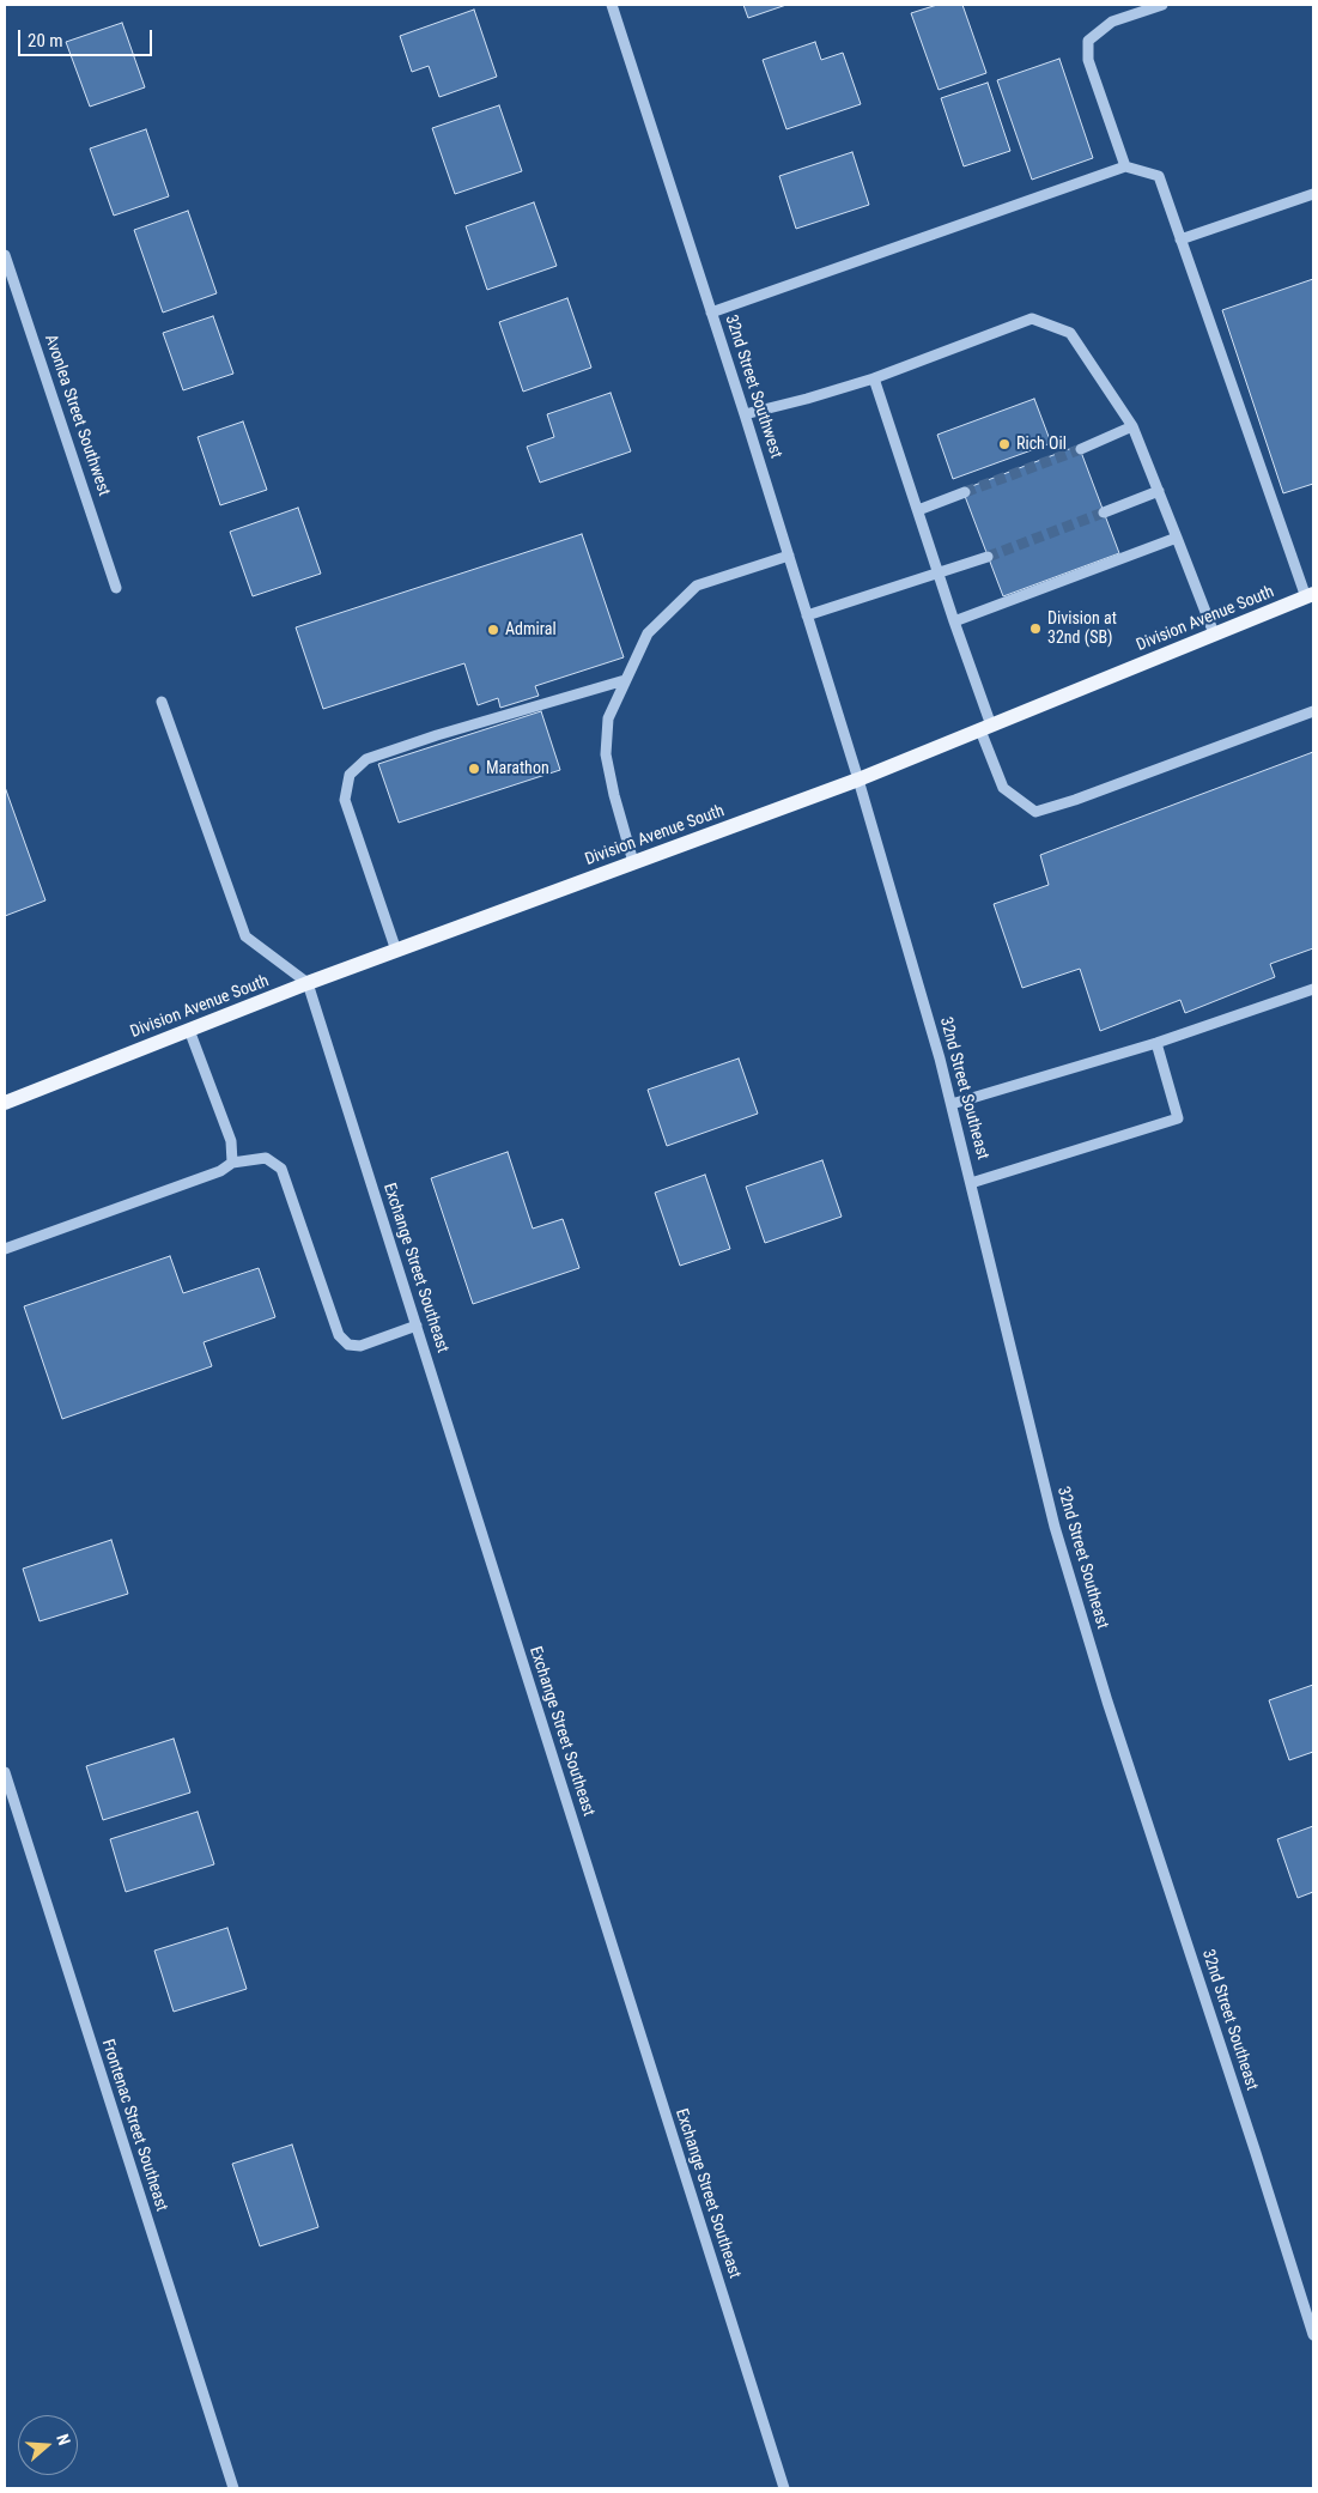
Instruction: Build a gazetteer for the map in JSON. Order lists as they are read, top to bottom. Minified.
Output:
{"streets":{"main road":["Division Avenue South"],"street":["32nd Street Southwest","Avonlea Street Southwest","32nd Street Southeast","Exchange Street Southeast","Frontenac Street Southeast"]},"crossings":[["32nd Street Southwest","Division Avenue South"],["32nd Street Southwest","32nd Street Southeast"],["Division Avenue South","32nd Street Southeast"],["Division Avenue South","Exchange Street Southeast"]],"places":["Rich Oil","Division at 32nd (SB)","Admiral","Marathon"],"scale_bar":"20 m","north":"right"}
